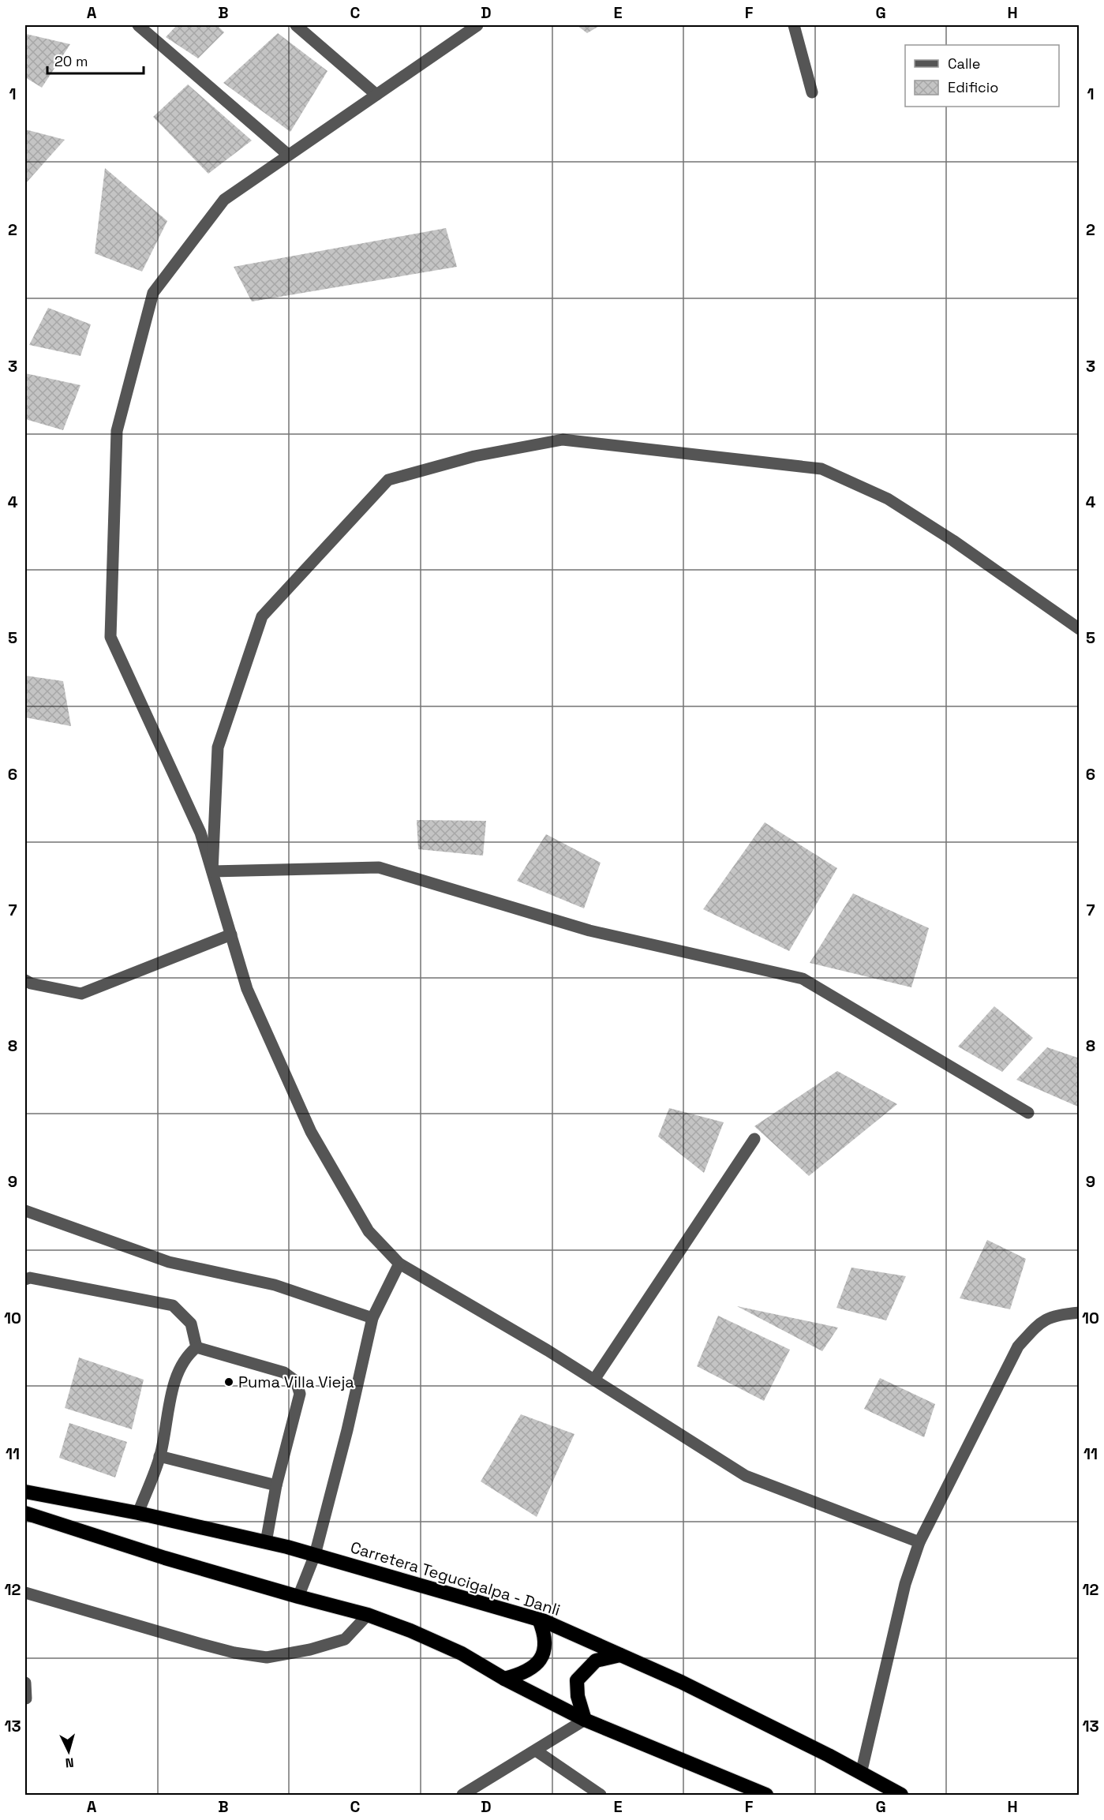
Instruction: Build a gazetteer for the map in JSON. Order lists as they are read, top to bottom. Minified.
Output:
{"streets":{"highway":["Carretera Tegucigalpa - Danli"]},"places":["Puma Villa Vieja"],"legend":["Calle","Edificio"],"scale_bar":"20 m","north":"bottom","grid":{"columns":["A","B","C","D","E","F","G","H"],"rows":["1","2","3","4","5","6","7","8","9","10","11","12","13"]}}
